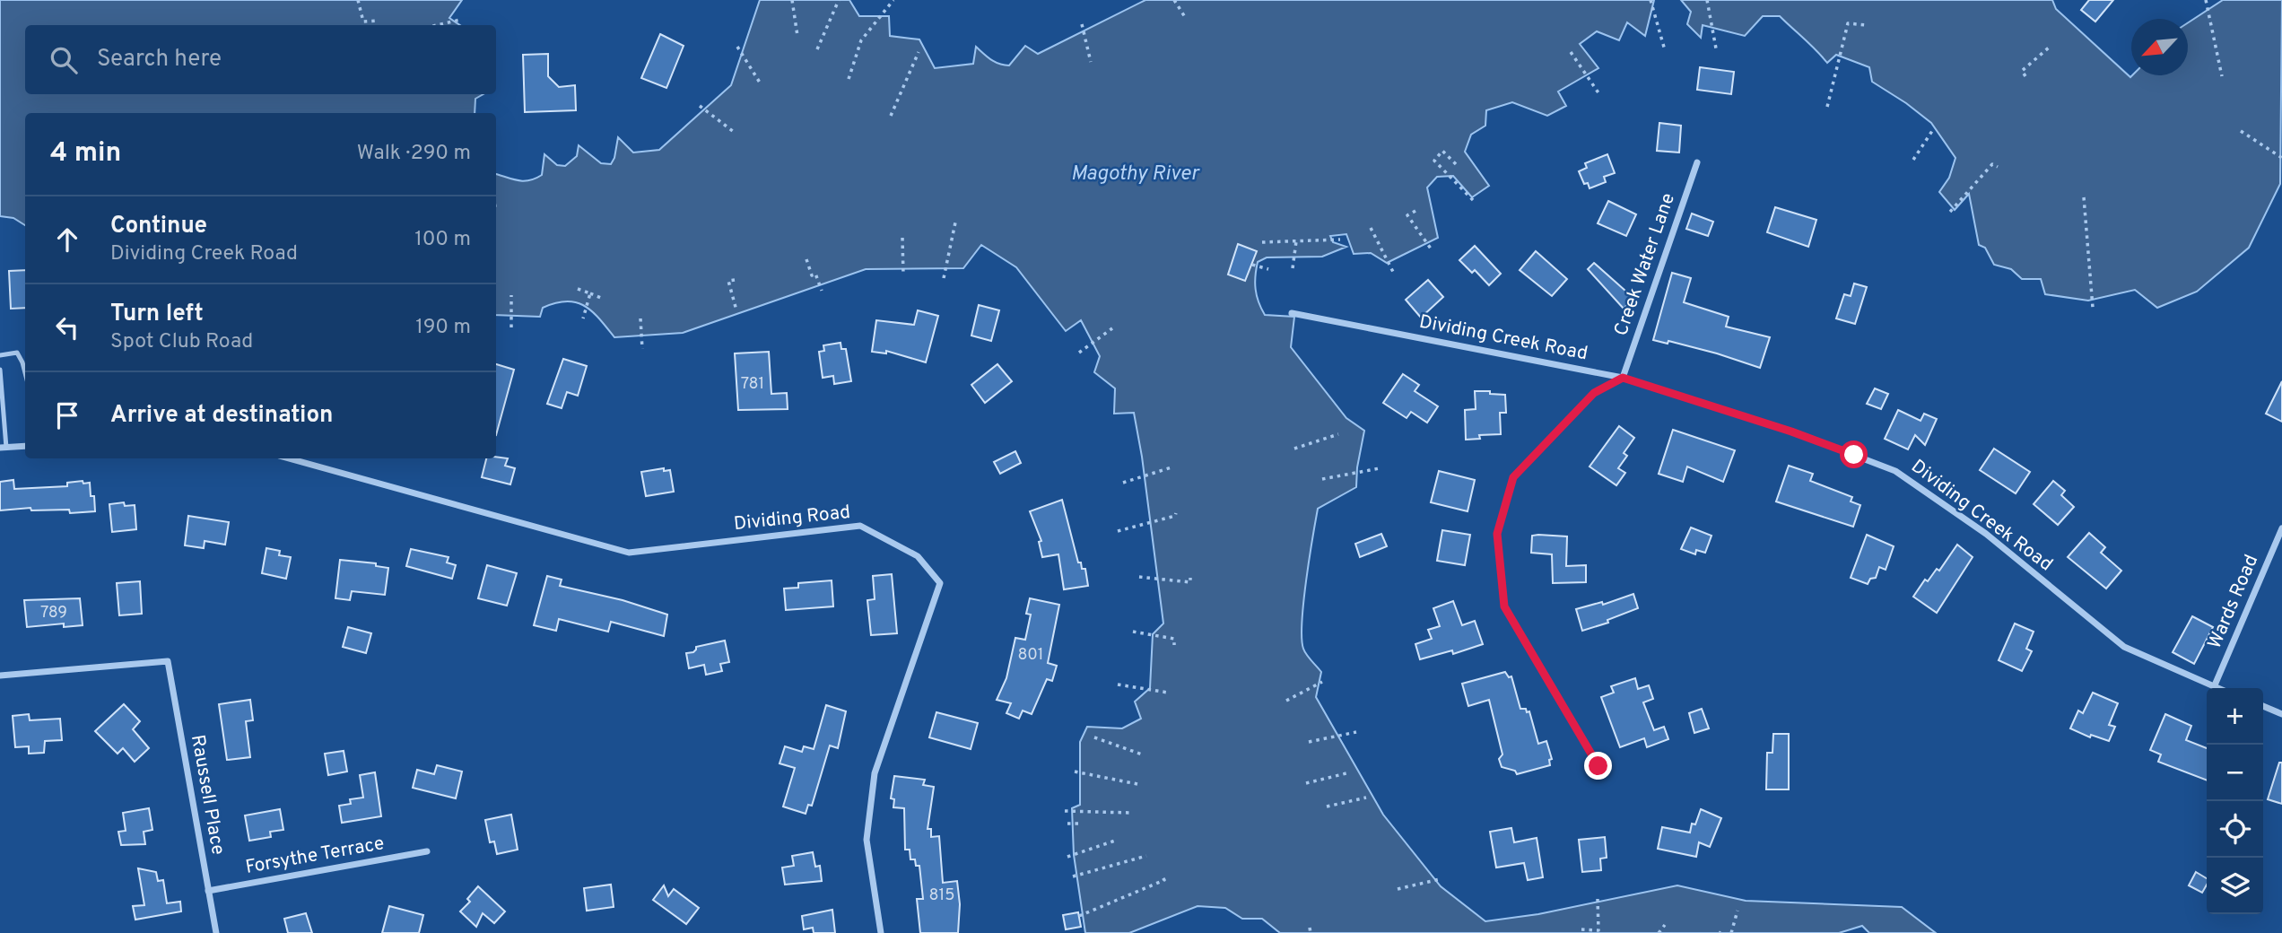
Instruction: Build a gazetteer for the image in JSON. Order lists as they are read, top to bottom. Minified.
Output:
{"streets":{"street":["Creek Water Lane","Dividing Creek Road","Dividing Road","Wards Road","Raussell Place","Forsythe Terrace"]},"crossings":[["Creek Water Lane","Dividing Creek Road"],["Dividing Creek Road","Wards Road"],["Raussell Place","Forsythe Terrace"]],"water":["Magothy River"],"house_numbers":["781","789","801","815"],"north":"bottom left","page":{"search":"Search here","heading":["4 min","Walk · 290 m"],"list":[["Continue","Dividing Creek Road","100 m"],["Turn left","Spot Club Road","190 m"],"Arrive at destination"],"map_buttons":["+","−"]}}
